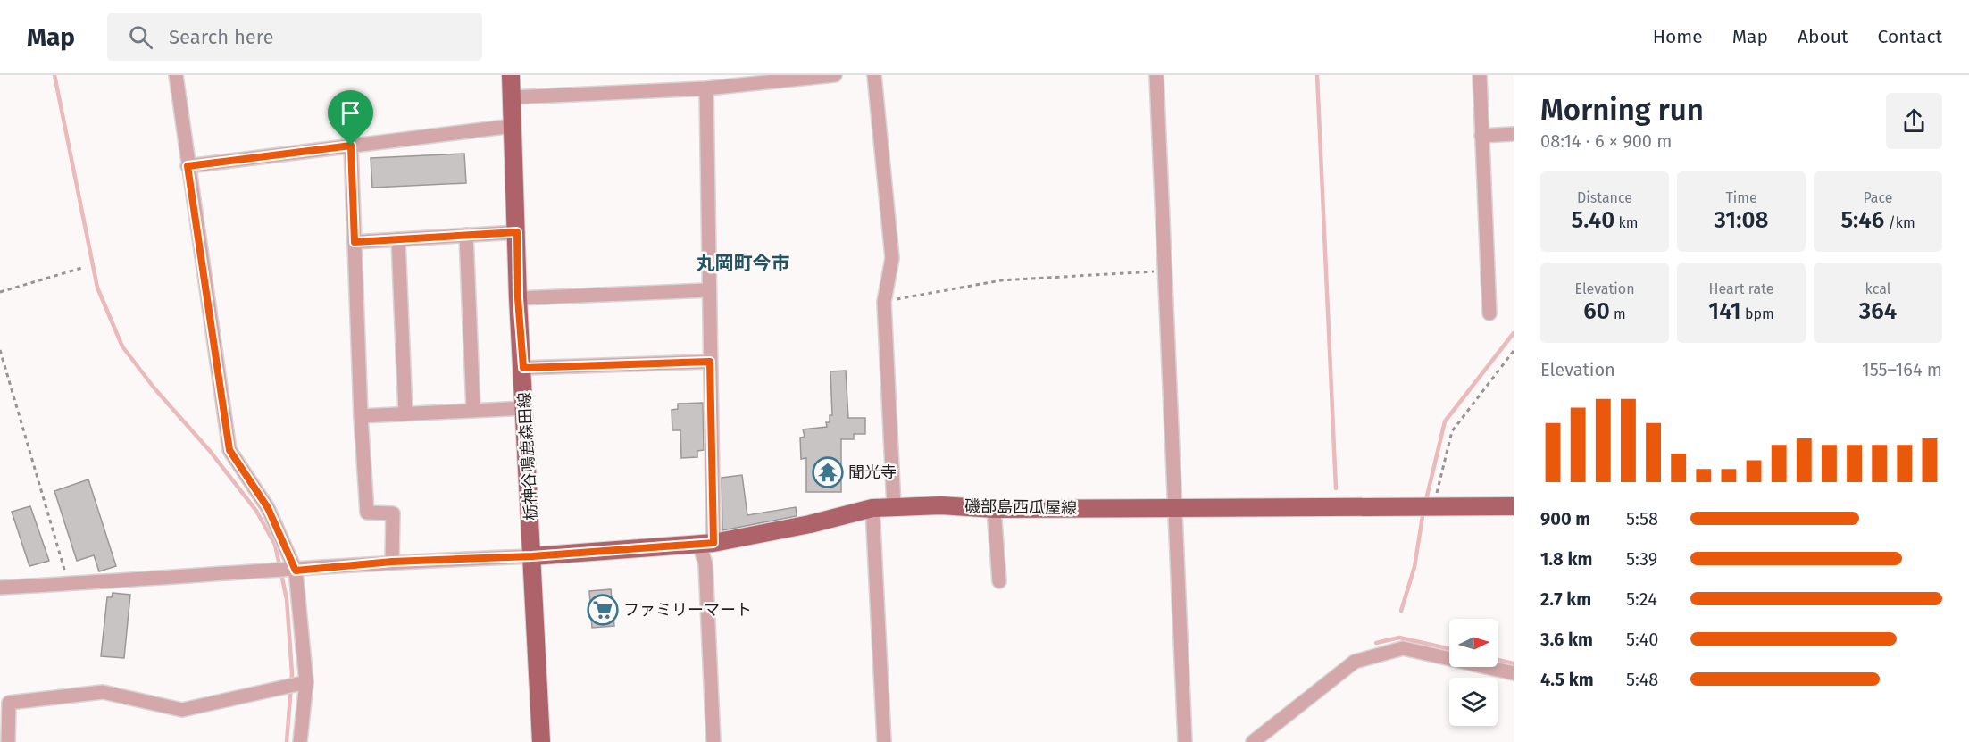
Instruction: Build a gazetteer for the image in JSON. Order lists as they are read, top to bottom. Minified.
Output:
{"streets":{"main road":["栃神谷鳴鹿森田線","磯部島西瓜屋線"]},"crossings":[["栃神谷鳴鹿森田線","磯部島西瓜屋線"]],"districts":["丸岡町今市"],"places":{"temple":["聞光寺"],"supermarket":["ファミリーマート"]},"north":"right","page":{"header":"Map","search":"Search here","nav":["Home","Map","About","Contact"],"heading":["Morning run","08:14 · 6 × 900 m"],"stats":[["Distance","5.40 km"],["Time","31:08"],["Pace","5:46 /km"],["Elevation","60 m"],["Heart rate","141 bpm"],["kcal","364"]],"chart":["Elevation","155–164 m"],"list":[{"name":"900 m","note":"5:58"},{"name":"1.8 km","note":"5:39"},{"name":"2.7 km","note":"5:24"},{"name":"3.6 km","note":"5:40"},{"name":"4.5 km","note":"5:48"}]}}
